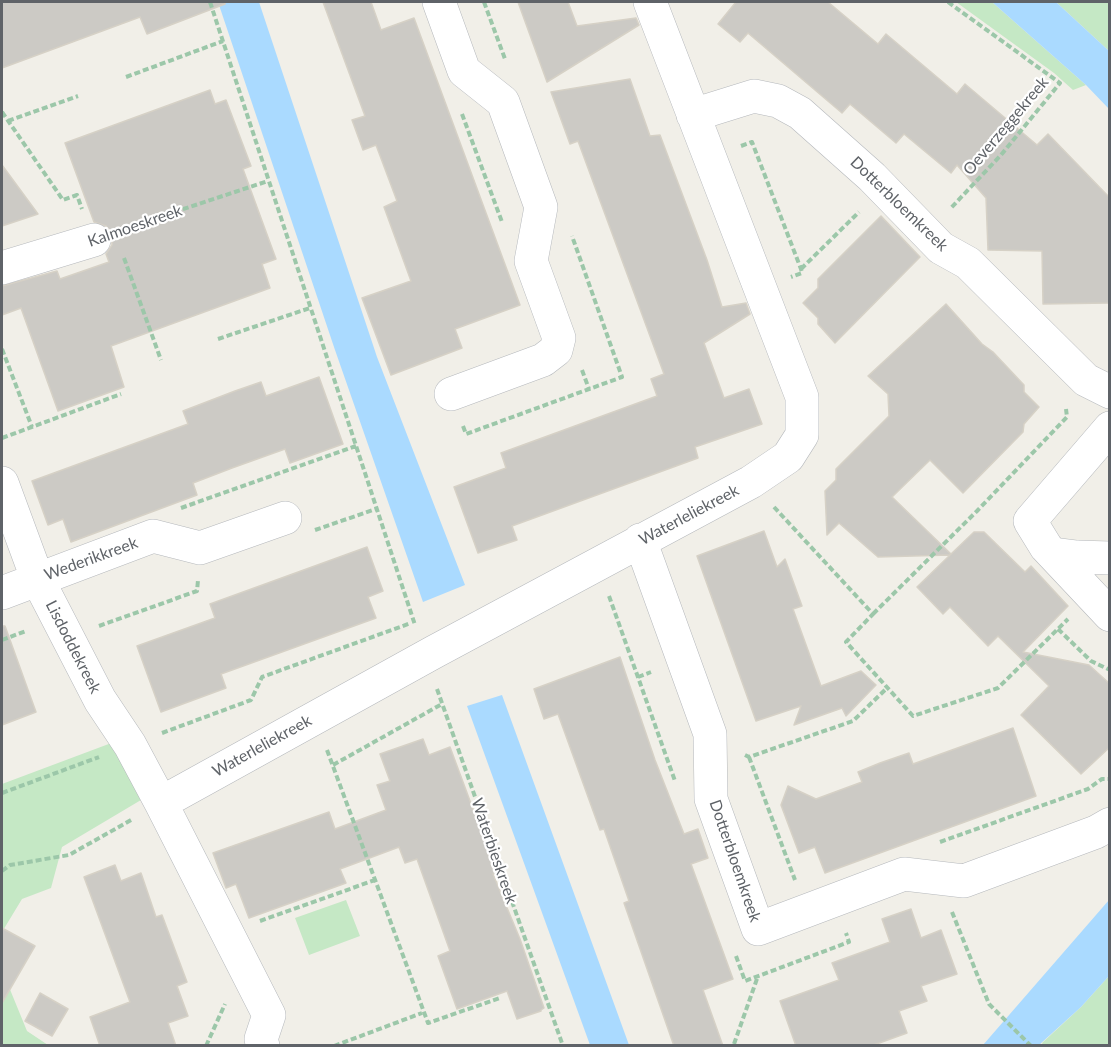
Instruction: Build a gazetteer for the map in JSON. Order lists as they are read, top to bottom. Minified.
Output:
{"streets":{"street":["Dotterbloemkreek","Kalmoeskreek","Waterleliekreek","Wederikkreek","Lisdoddekreek"],"path":["Oeverzeggekreek","Waterbieskreek"]},"crossings":[["Oeverzeggekreek","Dotterbloemkreek"],["Dotterbloemkreek","Waterleliekreek"],["Kalmoeskreek","Waterbieskreek"],["Waterleliekreek","Lisdoddekreek"],["Waterleliekreek","Waterbieskreek"],["Wederikkreek","Lisdoddekreek"]]}
